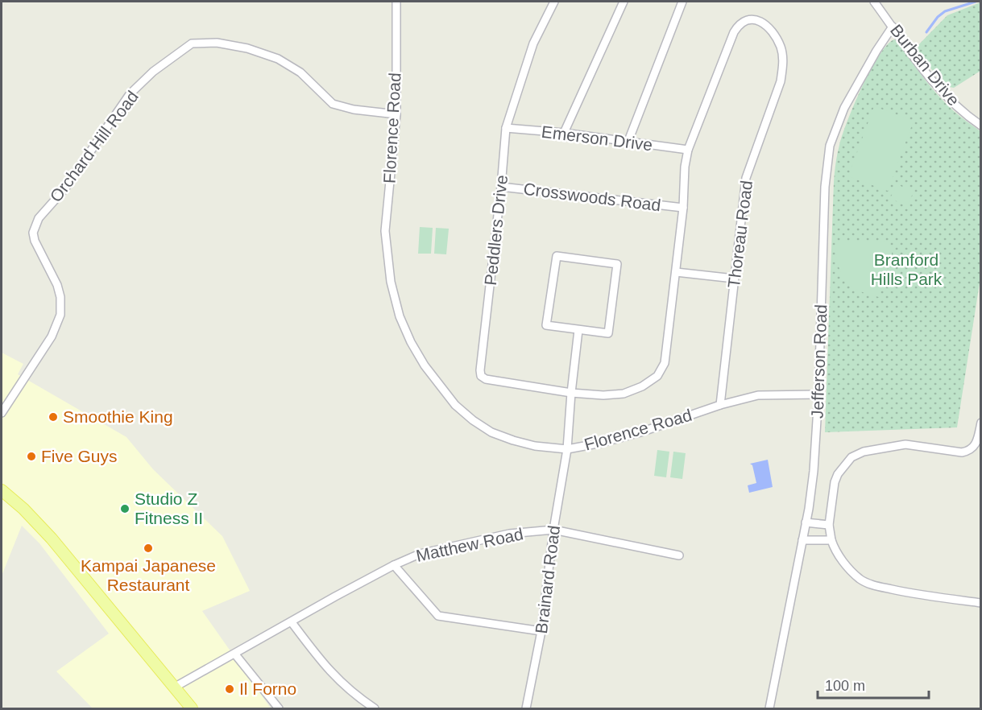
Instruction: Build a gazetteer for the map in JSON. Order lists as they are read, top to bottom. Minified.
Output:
{"streets":{"street":["Burban Drive","Florence Road","Emerson Drive","Orchard Hill Road","Crosswoods Road","Peddlers Drive","Thoreau Road","Jefferson Road","Matthew Road","Brainard Road"]},"crossings":[["Burban Drive","Jefferson Road"],["Florence Road","Orchard Hill Road"],["Florence Road","Thoreau Road"],["Florence Road","Jefferson Road"],["Florence Road","Brainard Road"],["Emerson Drive","Peddlers Drive"],["Crosswoods Road","Peddlers Drive"],["Peddlers Drive","Thoreau Road"],["Matthew Road","Brainard Road"]],"parks":["Branford Hills Park"],"places":["Smoothie King","Five Guys","Studio Z Fitness II","Kampai Japanese Restaurant","Il Forno"],"scale_bar":"100 m"}
